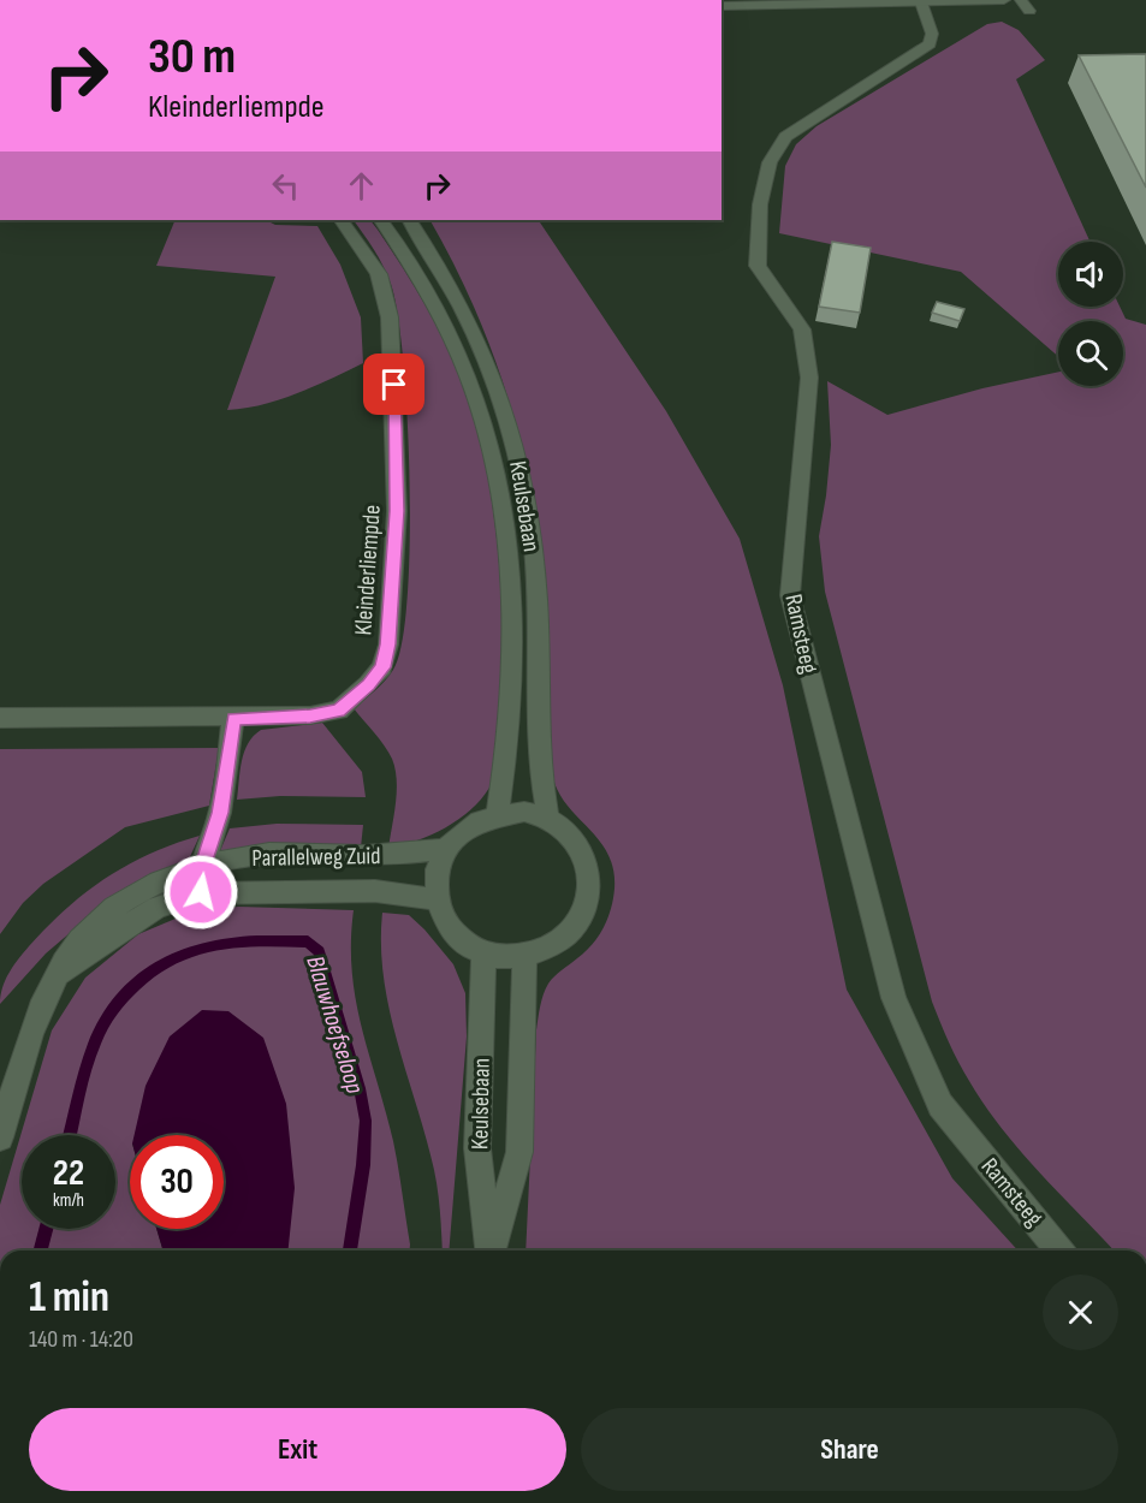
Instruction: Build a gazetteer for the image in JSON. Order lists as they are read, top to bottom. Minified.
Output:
{"streets":{"street":["Keulsebaan","Kleinderliempde","Ramsteeg","Parallelweg Zuid"]},"crossings":[["Keulsebaan","Parallelweg Zuid"]],"water":["Blauwhoefseloop"],"page":{"turn":["30 m","Kleinderliempde"],"speed":"22 km/h","limit":"30","heading":["1 min","140 m · 14:20"],"buttons":["Exit","Share"]}}
